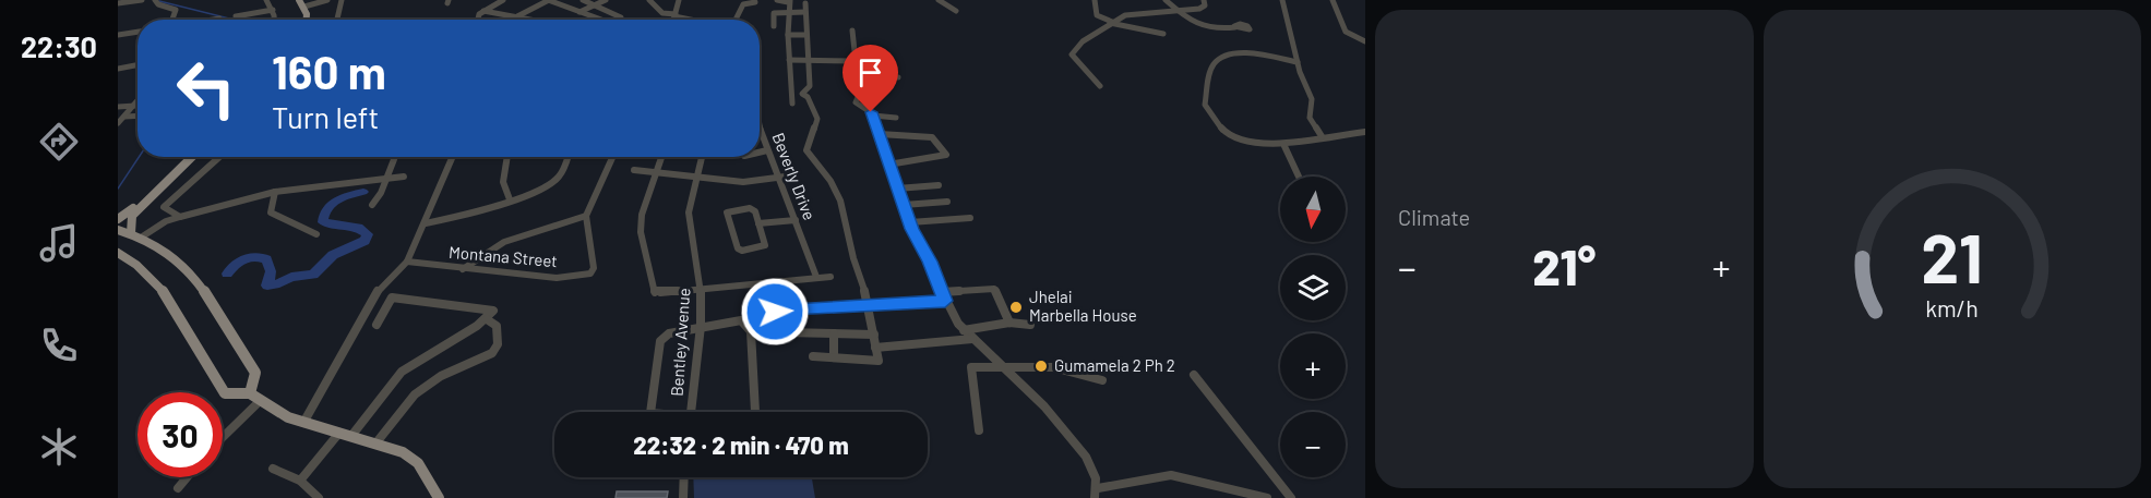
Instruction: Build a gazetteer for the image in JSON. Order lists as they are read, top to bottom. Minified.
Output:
{"streets":{"street":["Beverly Drive","Montana Street","Bentley Avenue"]},"places":["Jhelai Marbella House","Gumamela 2 Ph 2"],"north":"bottom","page":{"tabs":"22:30","tile":"Climate","turn":["160 m","Turn left"],"map_buttons":["+","−"],"heat":["−","21°","+"],"limit":"30","trip":"22:32 · 2 min · 470 m","gauge":["21","km/h"]}}
